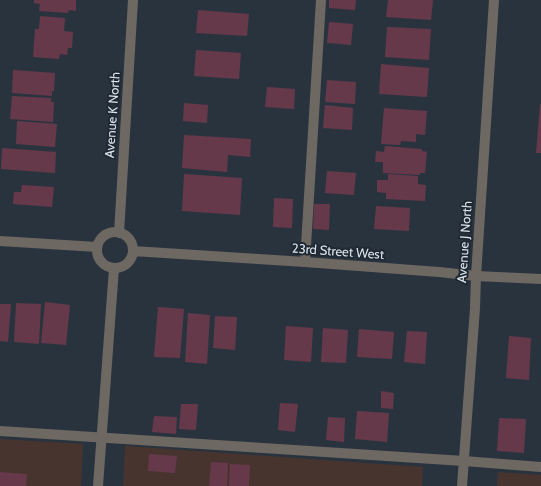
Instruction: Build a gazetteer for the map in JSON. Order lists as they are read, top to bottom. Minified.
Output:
{"streets":{"street":["Avenue K North","Avenue J North","23rd Street West"]},"crossings":[["Avenue K North","23rd Street West"],["Avenue J North","23rd Street West"]]}
